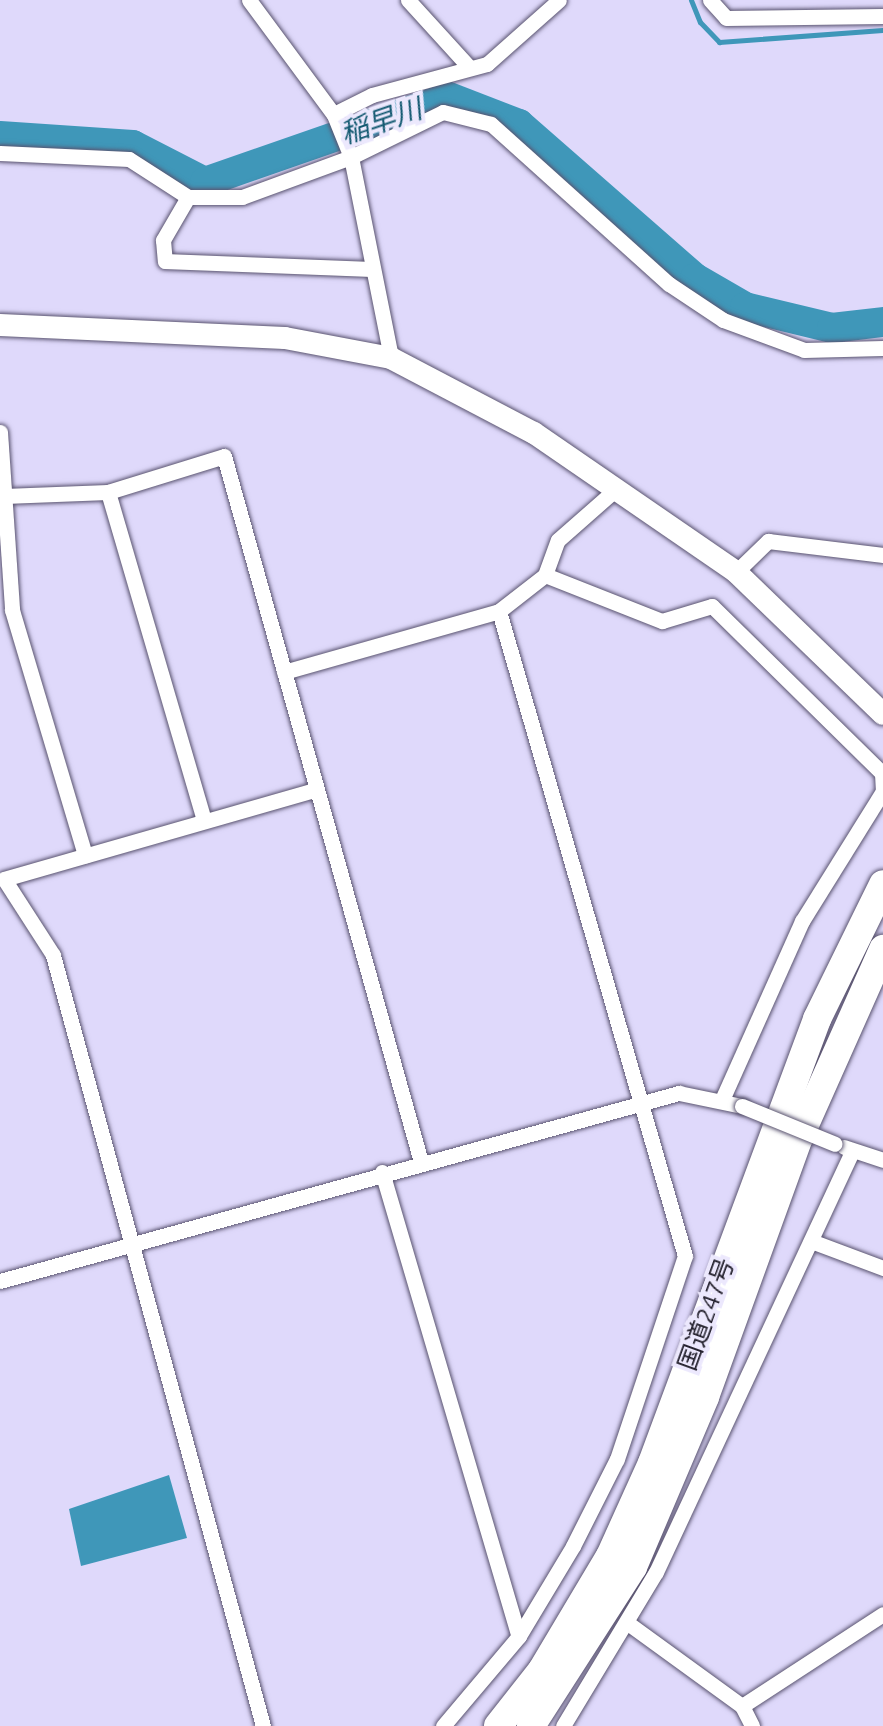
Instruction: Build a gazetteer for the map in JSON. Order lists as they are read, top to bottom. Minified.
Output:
{"streets":{"highway":["国道247号"]},"water":["稲早川"]}
